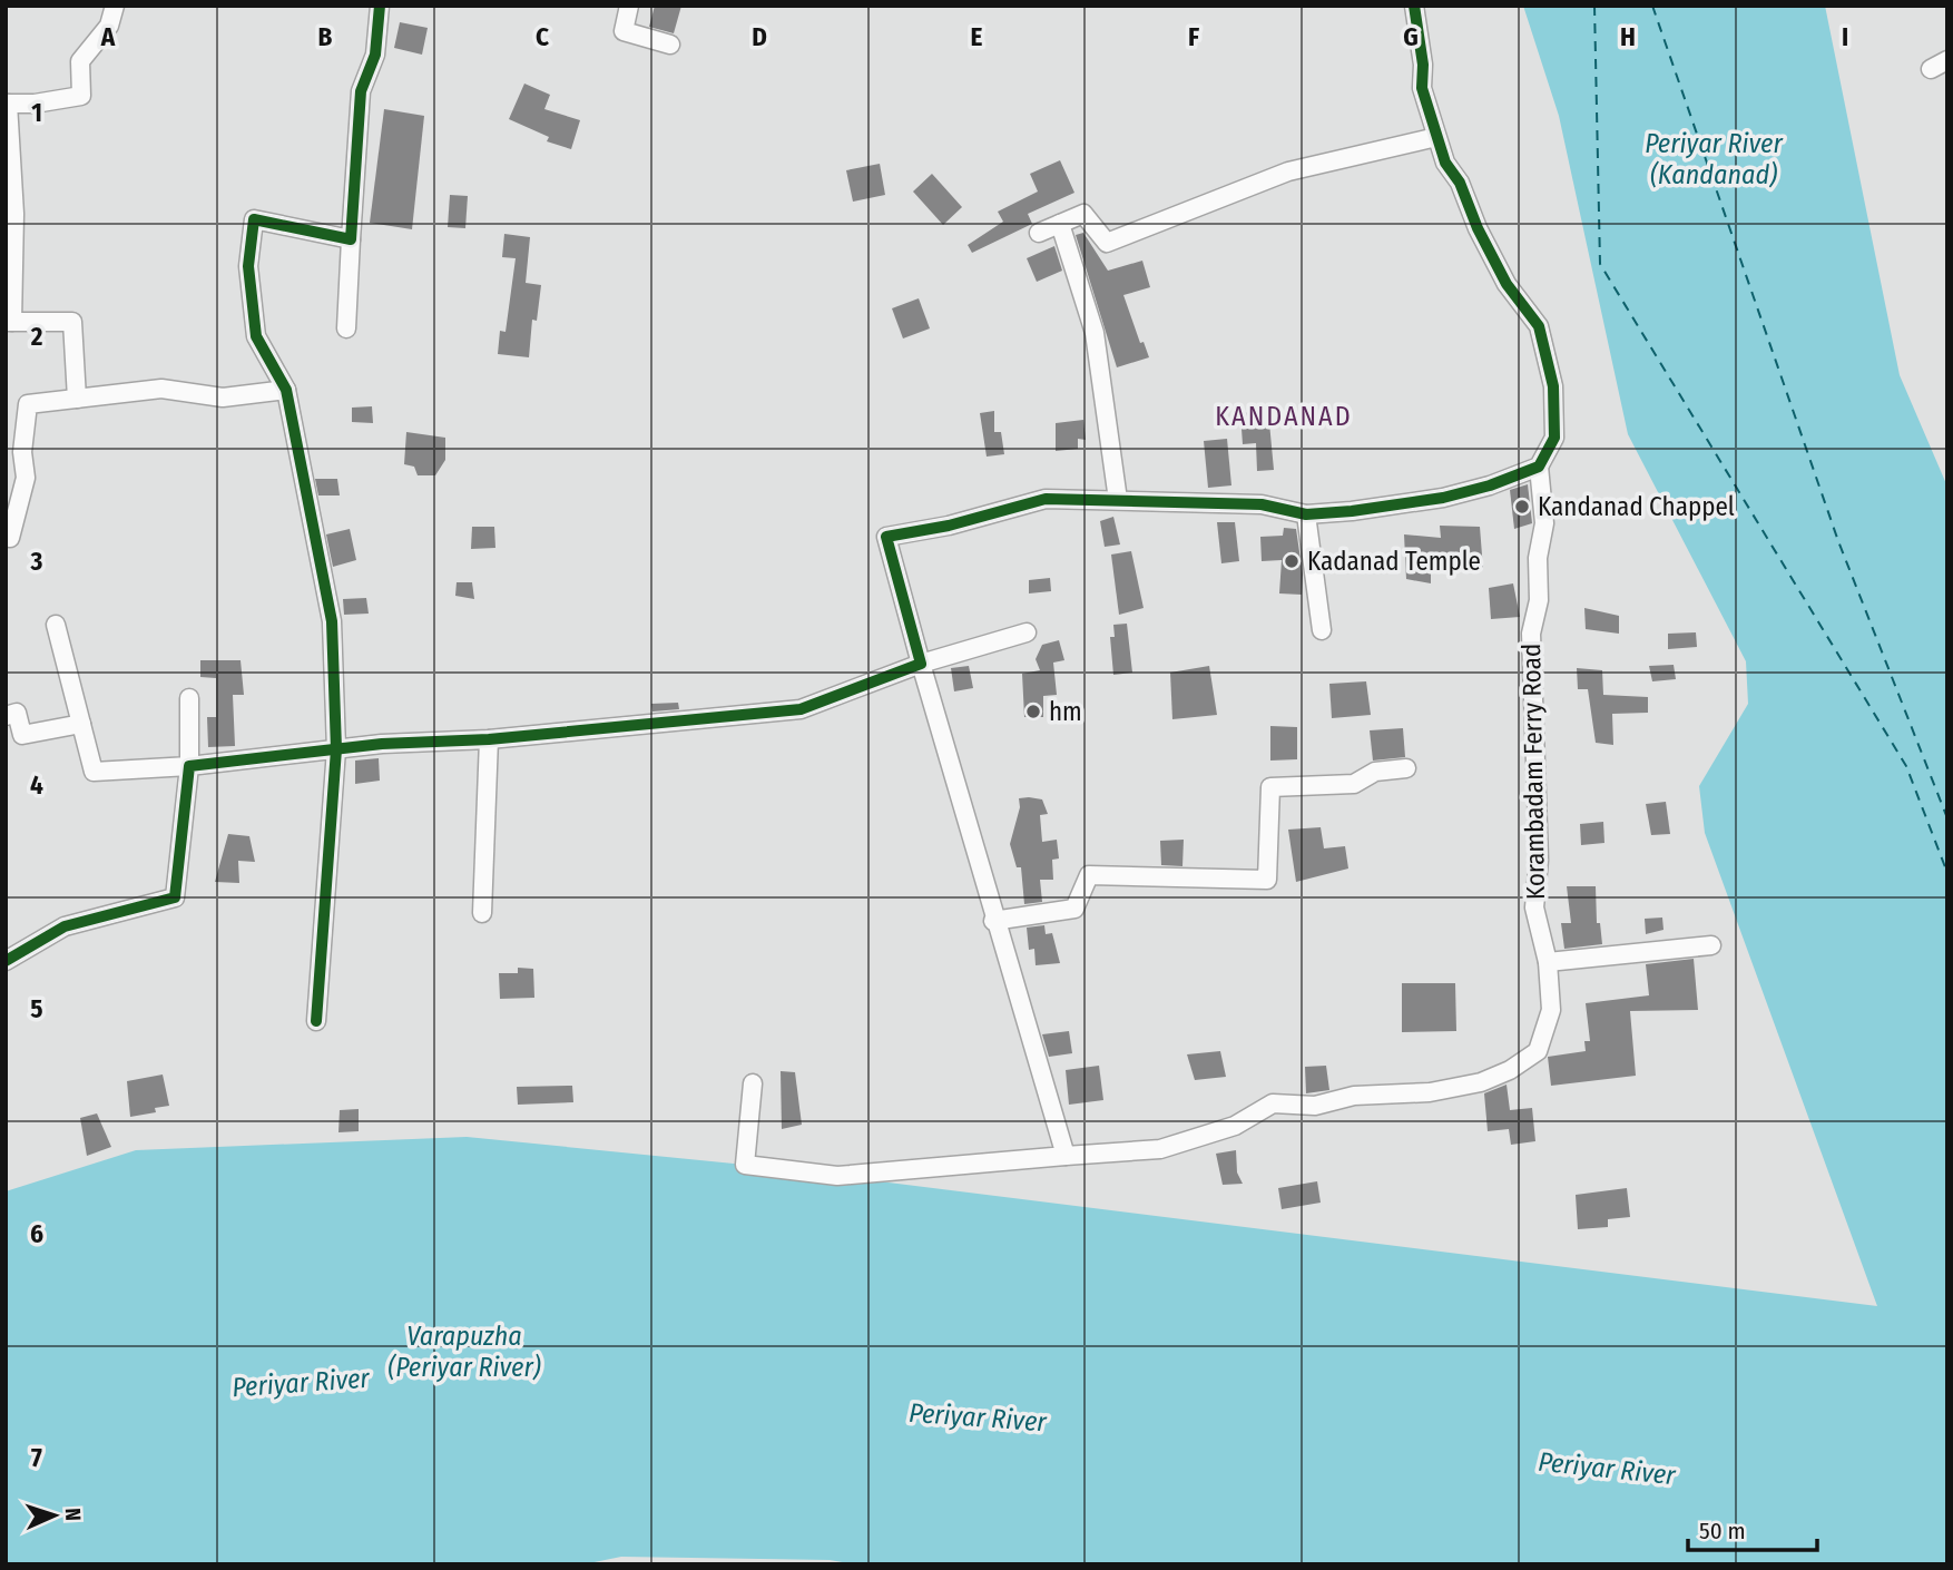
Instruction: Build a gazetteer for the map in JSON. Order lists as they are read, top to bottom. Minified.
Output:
{"streets":{"street":["Korambadam Ferry Road"]},"districts":["KANDANAD"],"water":["Periyar River (Kandanad)","Varapuzha (Periyar River)","Periyar River"],"places":["Kandanad Chappel","Kadanad Temple","hm"],"scale_bar":"50 m","north":"right","grid":{"columns":["A","B","C","D","E","F","G","H","I"],"rows":["1","2","3","4","5","6","7"]}}
